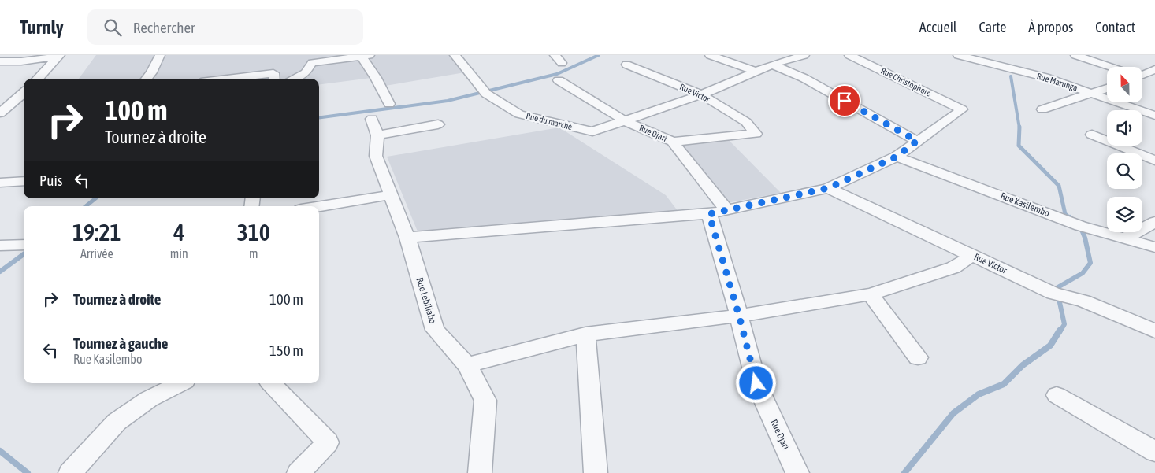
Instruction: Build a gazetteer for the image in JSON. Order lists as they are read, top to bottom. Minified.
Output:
{"streets":{"street":["Rue Christophore","Rue Marunga","Rue Victor","Rue du marché","Rue Djari","Rue Kasilembo","Rue Lebiliabo"]},"crossings":[["Rue Victor","Rue Djari"],["Rue du marché","Rue Djari"]],"north":"top","page":{"header":"Turnly","search":"Rechercher","nav":["Accueil","Carte","À propos","Contact"],"turn":["100 m","Tournez à droite"],"then":"Puis","eta":["19:21","Arrivée","4","min","310","m"],"list":[{"name":"Tournez à droite","value":"100 m"},{"name":"Tournez à gauche","note":"Rue Kasilembo","value":"150 m"}]}}
